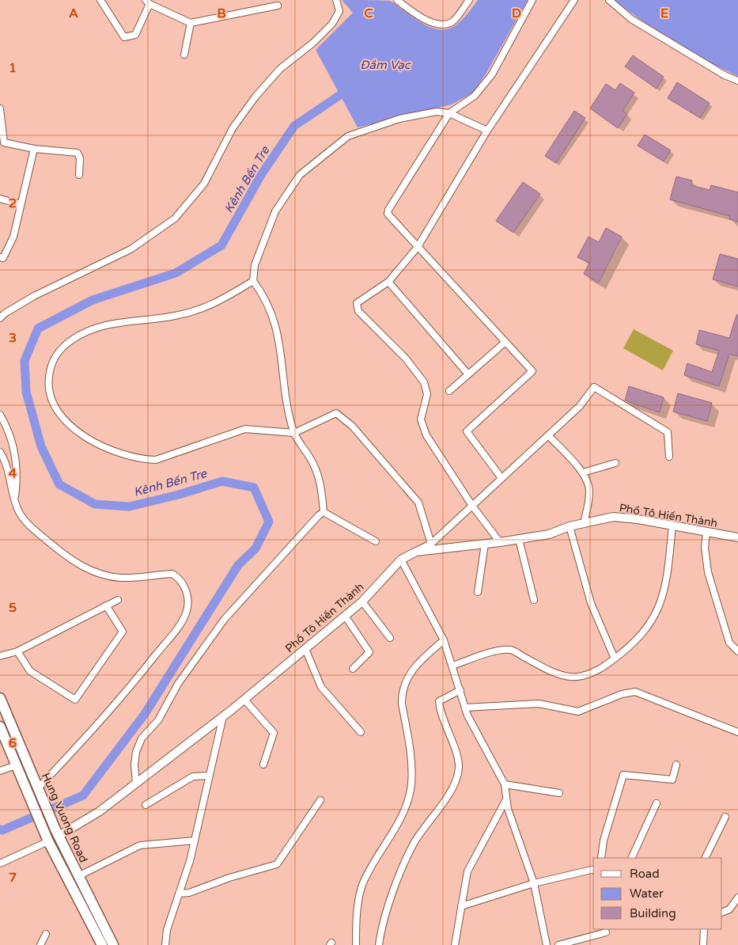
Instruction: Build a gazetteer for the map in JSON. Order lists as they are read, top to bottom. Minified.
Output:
{"streets":{"main road":["Hung Vuong Road"],"street":["Phố Tô Hiến Thành"]},"crossings":[["Phố Tô Hiến Thành","Hung Vuong Road"]],"water":["Đầm Vạc","Kênh Bến Tre"],"legend":["Road","Water","Building"],"grid":{"columns":["A","B","C","D","E"],"rows":["1","2","3","4","5","6","7"]}}
